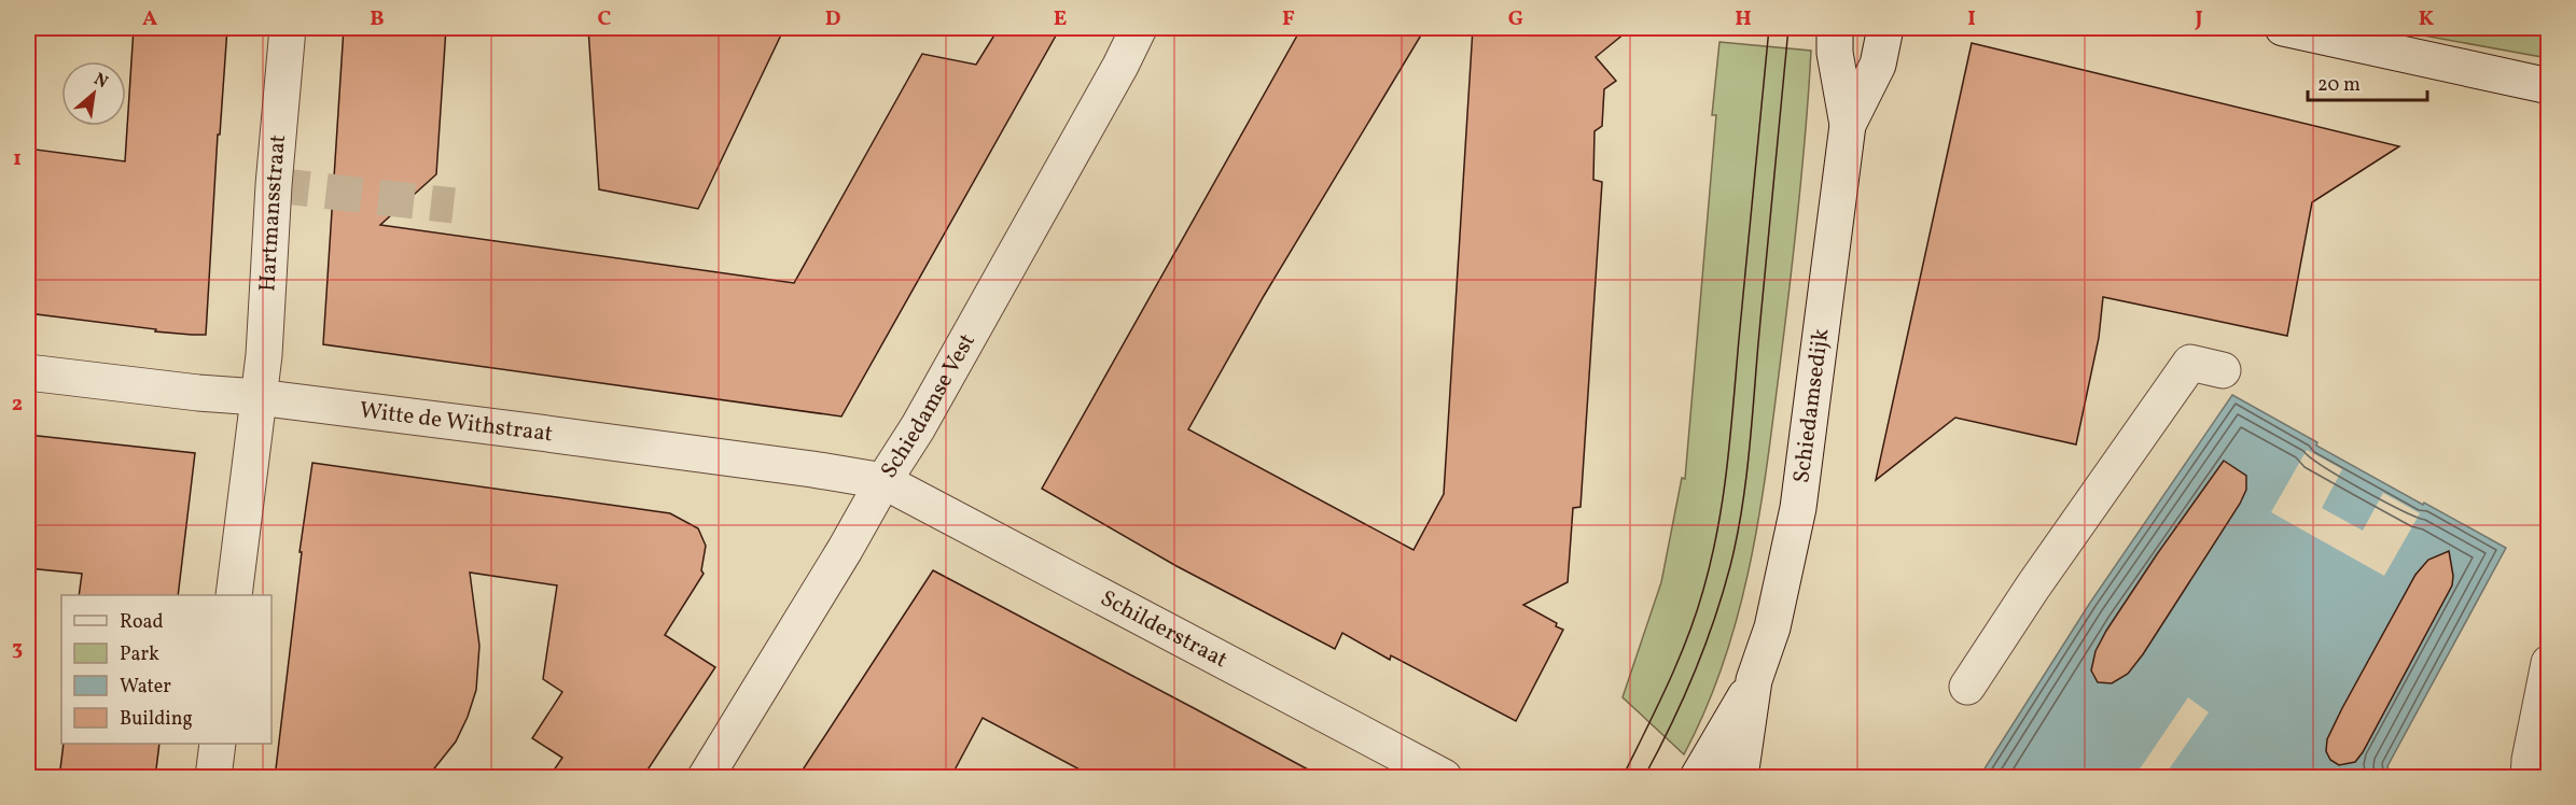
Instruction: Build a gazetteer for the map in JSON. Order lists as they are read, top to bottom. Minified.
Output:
{"streets":{"street":["Hartmansstraat","Schiedamsedijk","Schiedamse Vest","Witte de Withstraat","Schilderstraat"]},"crossings":[["Hartmansstraat","Witte de Withstraat"],["Schiedamse Vest","Witte de Withstraat"],["Schiedamse Vest","Schilderstraat"],["Witte de Withstraat","Schilderstraat"]],"legend":["Road","Park","Water","Building"],"scale_bar":"20 m","north":"top right","grid":{"columns":["A","B","C","D","E","F","G","H","I","J","K"],"rows":["1","2","3"]}}
